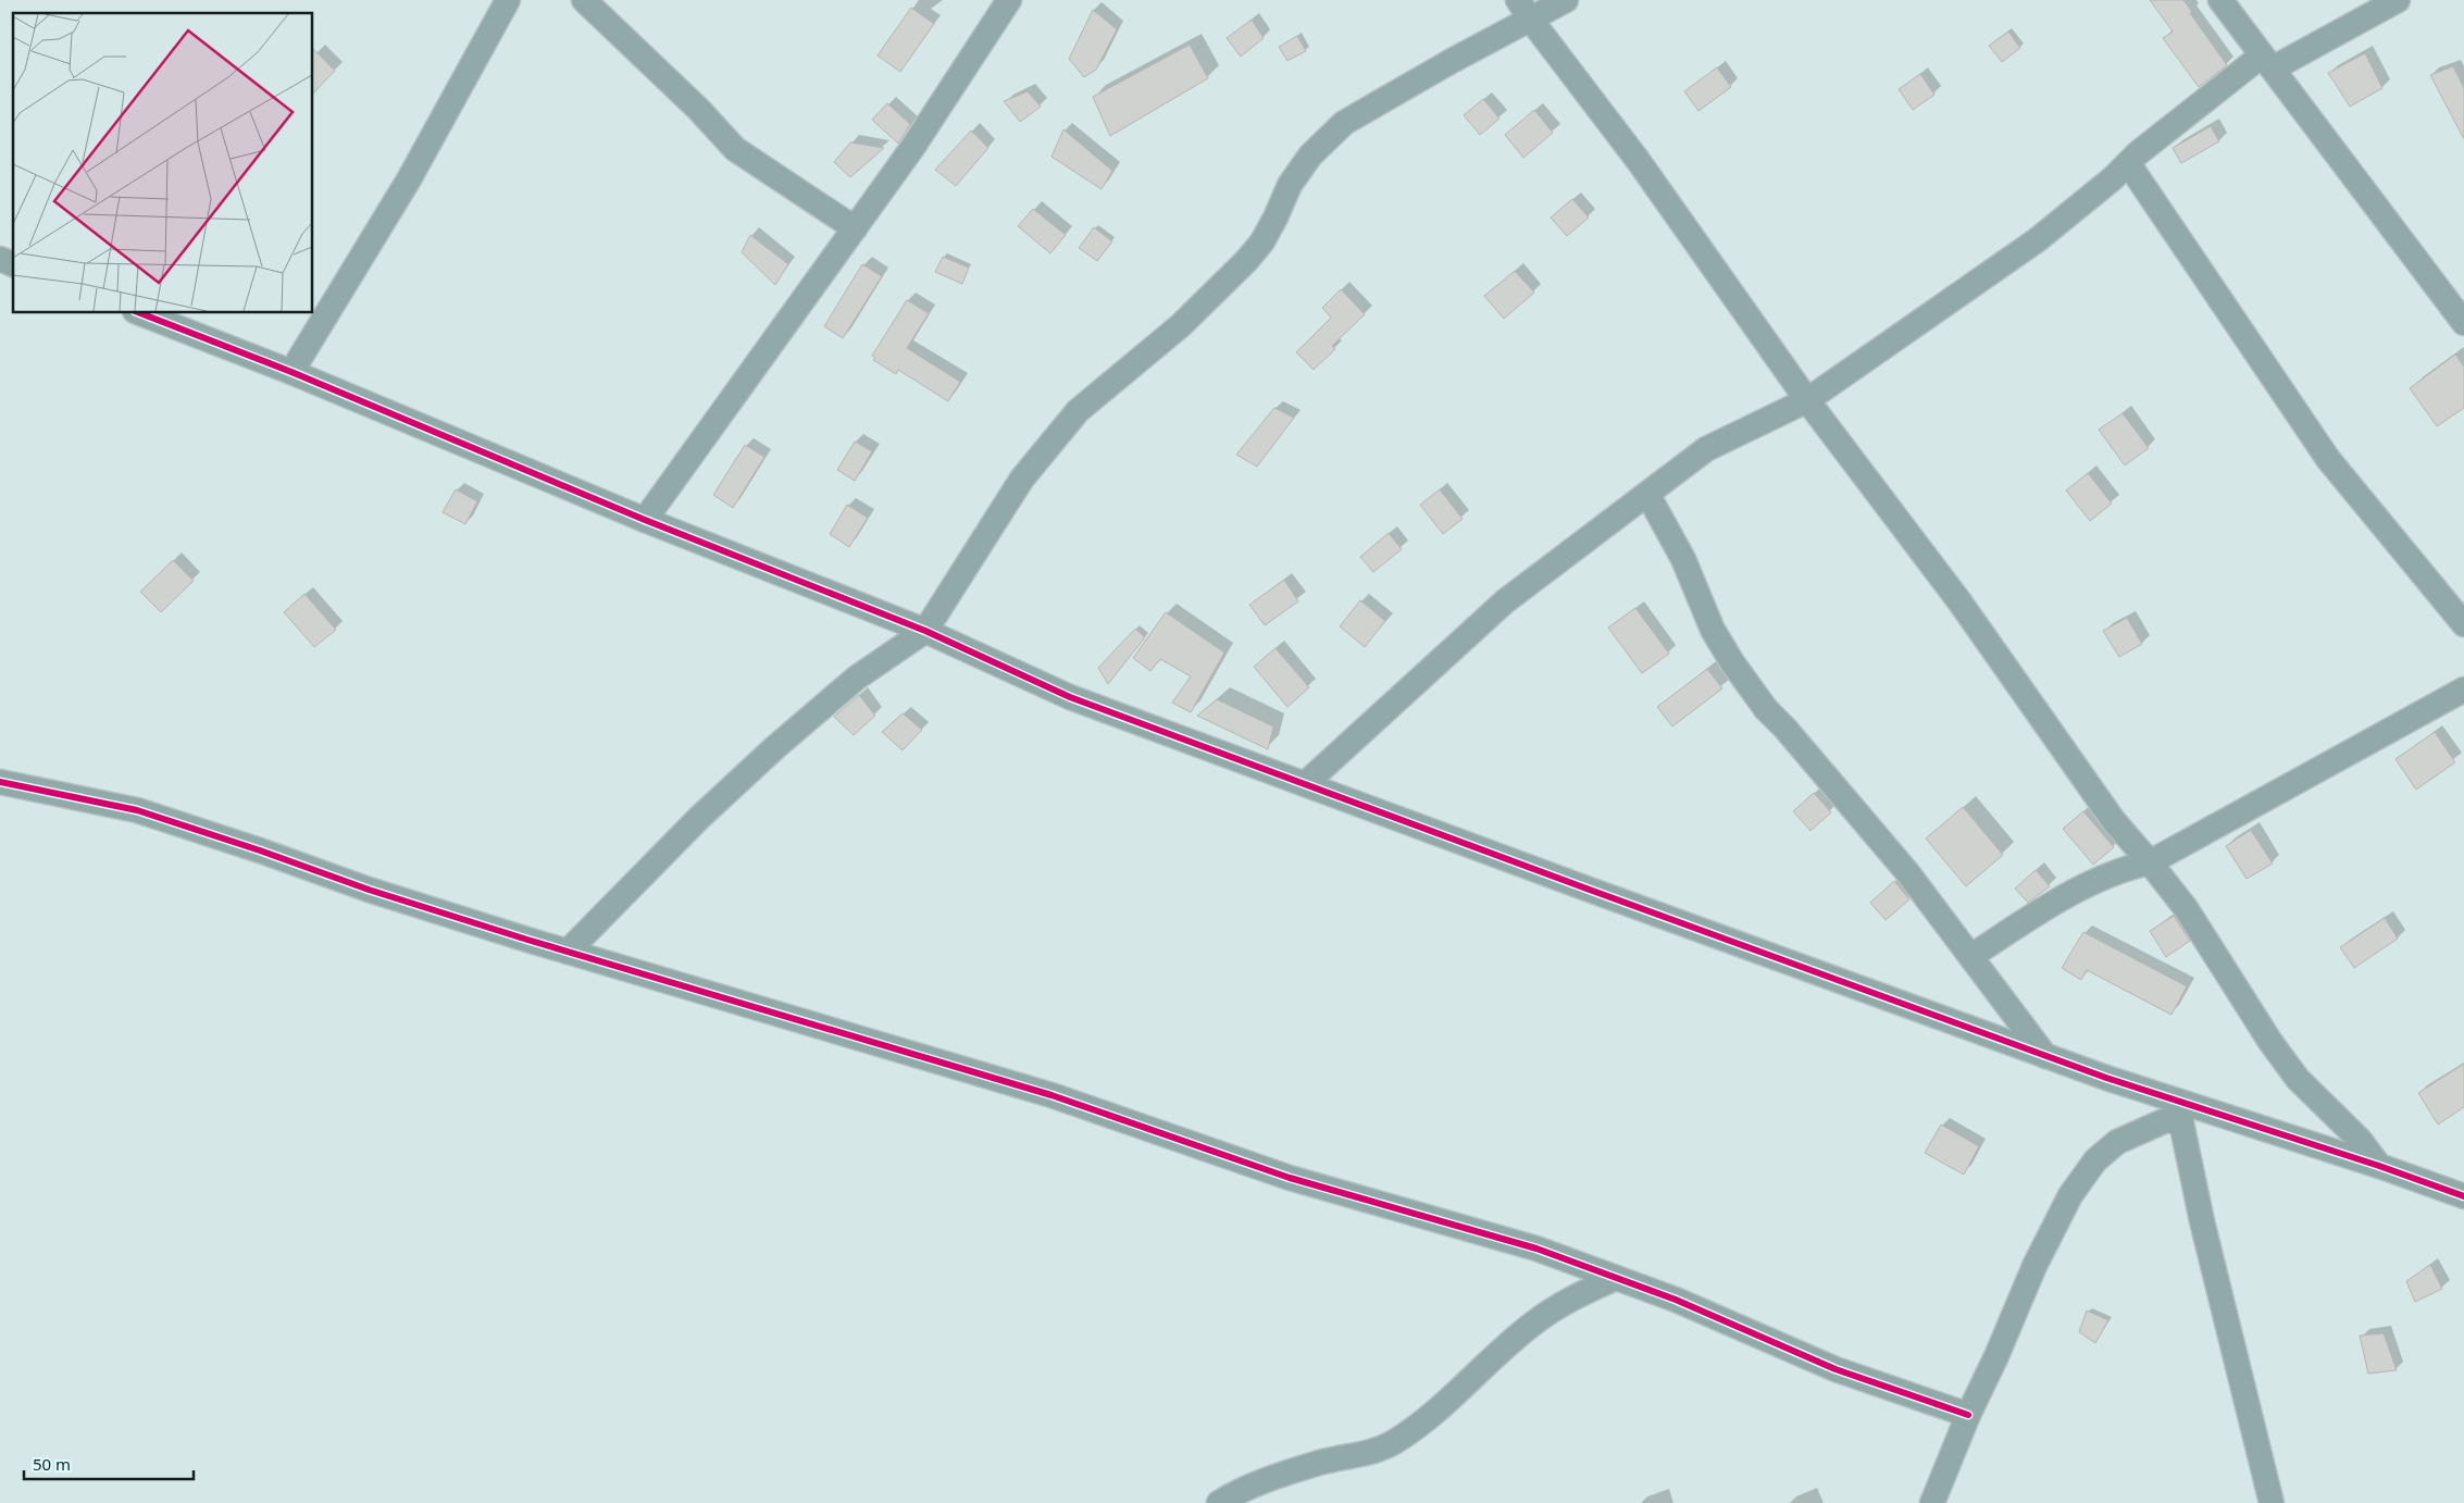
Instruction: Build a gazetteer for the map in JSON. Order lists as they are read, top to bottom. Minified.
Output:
{"scale_bar":"50 m"}
